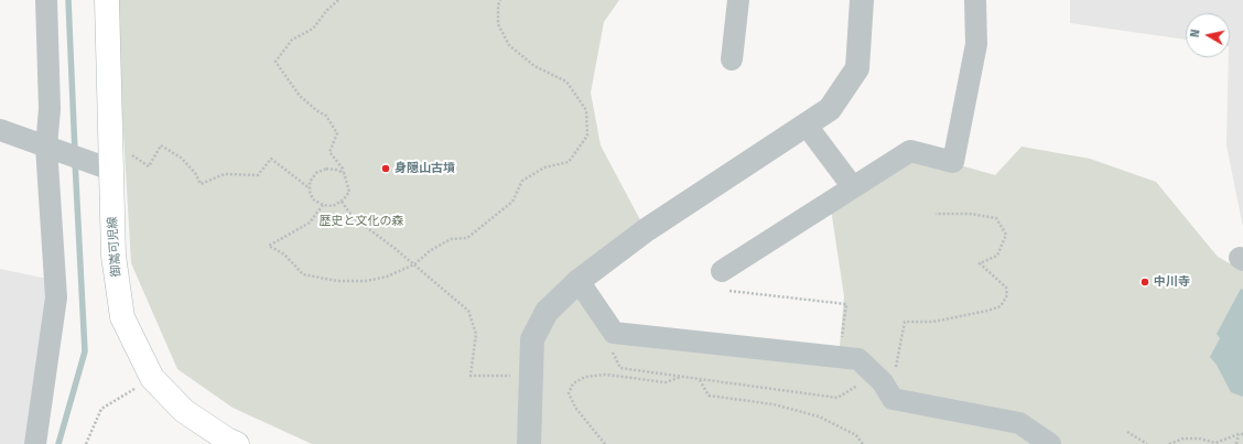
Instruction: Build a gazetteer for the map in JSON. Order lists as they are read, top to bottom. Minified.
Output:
{"streets":{"main road":["御嵩可児線"]},"parks":["歴史と文化の森"],"places":["身隠山古墳","中川寺"],"north":"left"}
